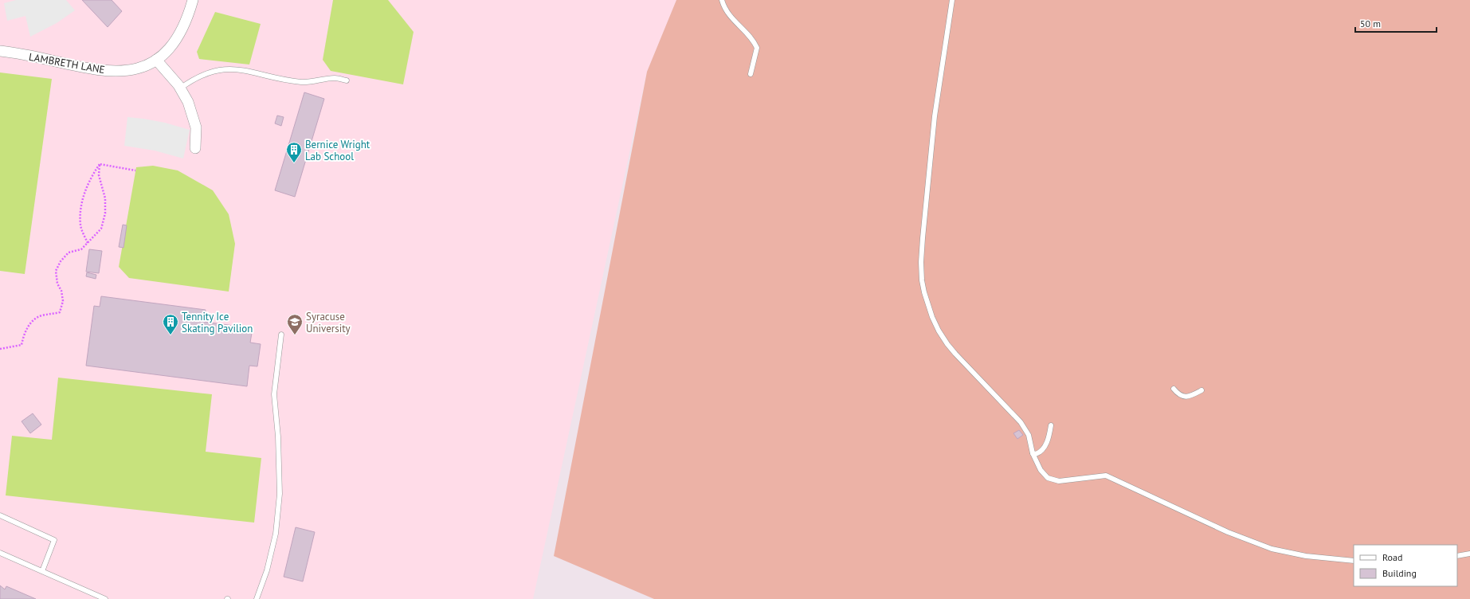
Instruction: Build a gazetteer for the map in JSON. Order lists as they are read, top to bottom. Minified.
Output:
{"streets":{"street":["LAMBRETH LANE"]},"places":{"building":["Bernice Wright Lab School","Tennity Ice Skating Pavilion"],"school or university":["Syracuse University"]},"legend":["Road","Building"],"scale_bar":"50 m"}
